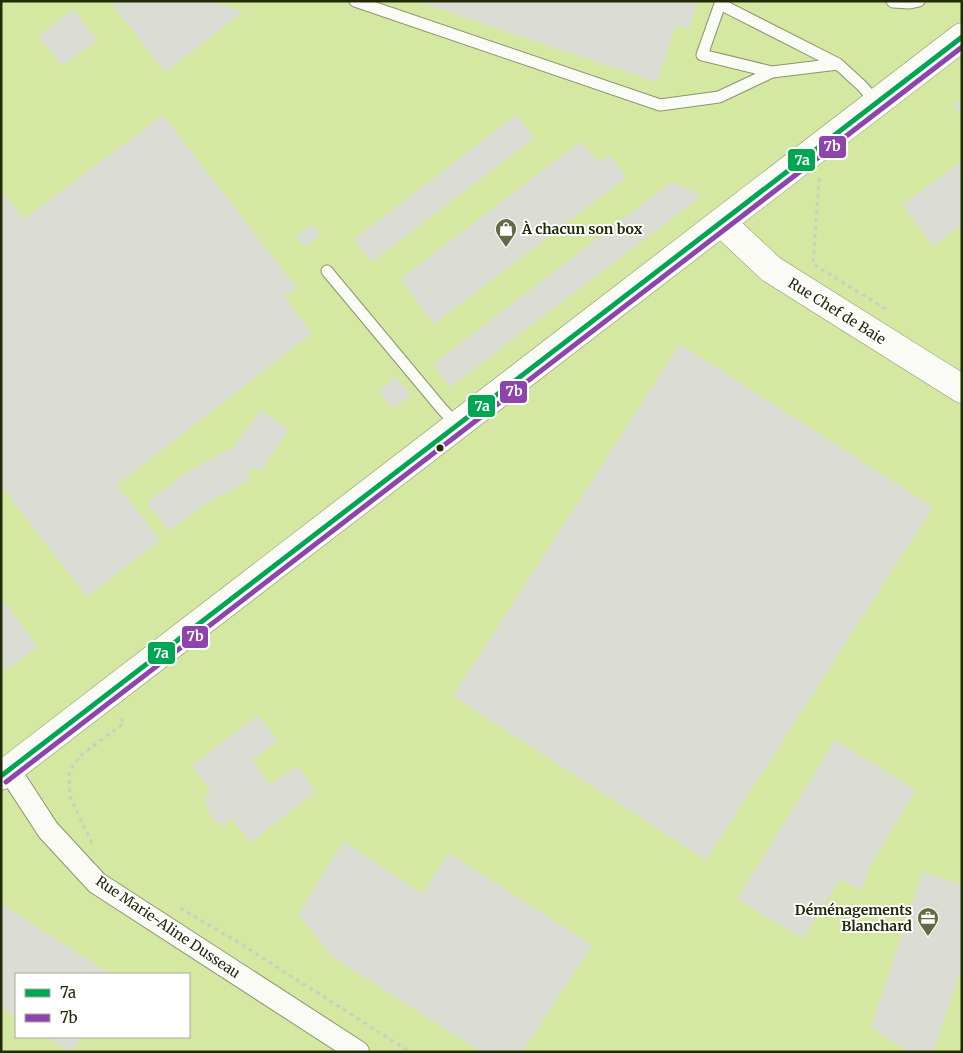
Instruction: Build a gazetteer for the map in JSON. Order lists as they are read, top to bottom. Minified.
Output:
{"streets":{"street":["Rue Chef de Baie","Rue Marie-Aline Dusseau"]},"places":{"shop":["À chacun son box"],"office":["Déménagements Blanchard"]},"lines":["transit line 7a","transit line 7b"],"legend":["7a","7b"]}
